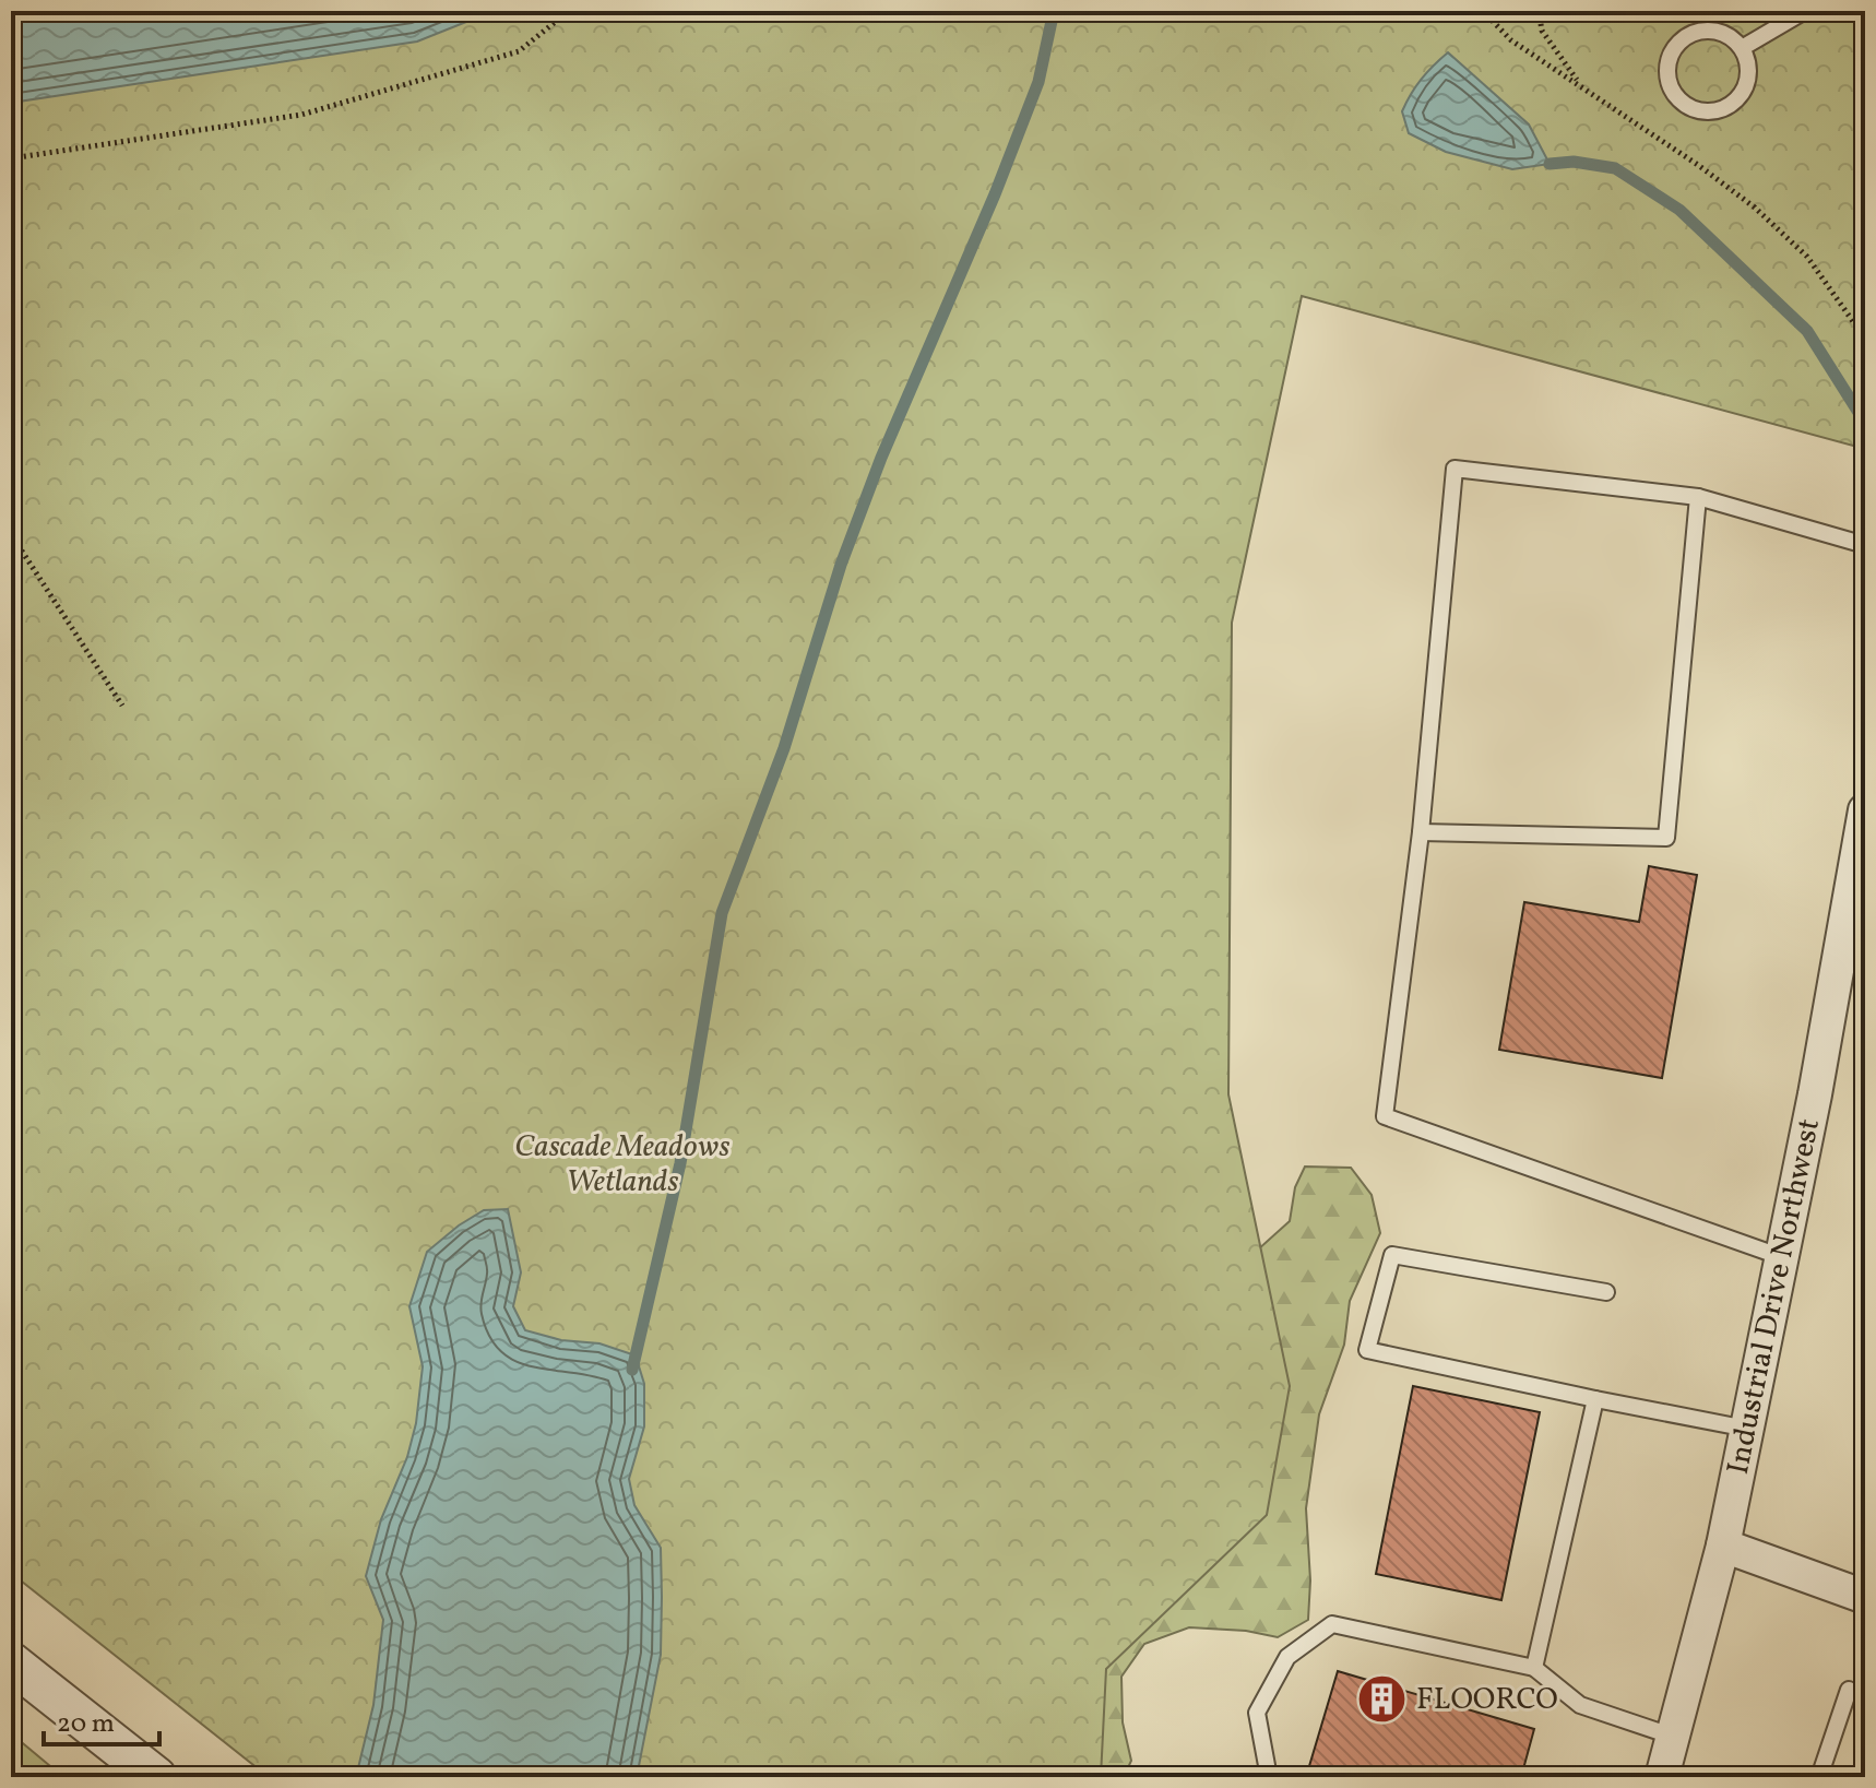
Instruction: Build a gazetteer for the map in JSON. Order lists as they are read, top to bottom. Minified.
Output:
{"streets":{"street":["Industrial Drive Northwest"]},"parks":["Cascade Meadows Wetlands"],"places":{"building":["FLOORCO"]},"scale_bar":"20 m"}
